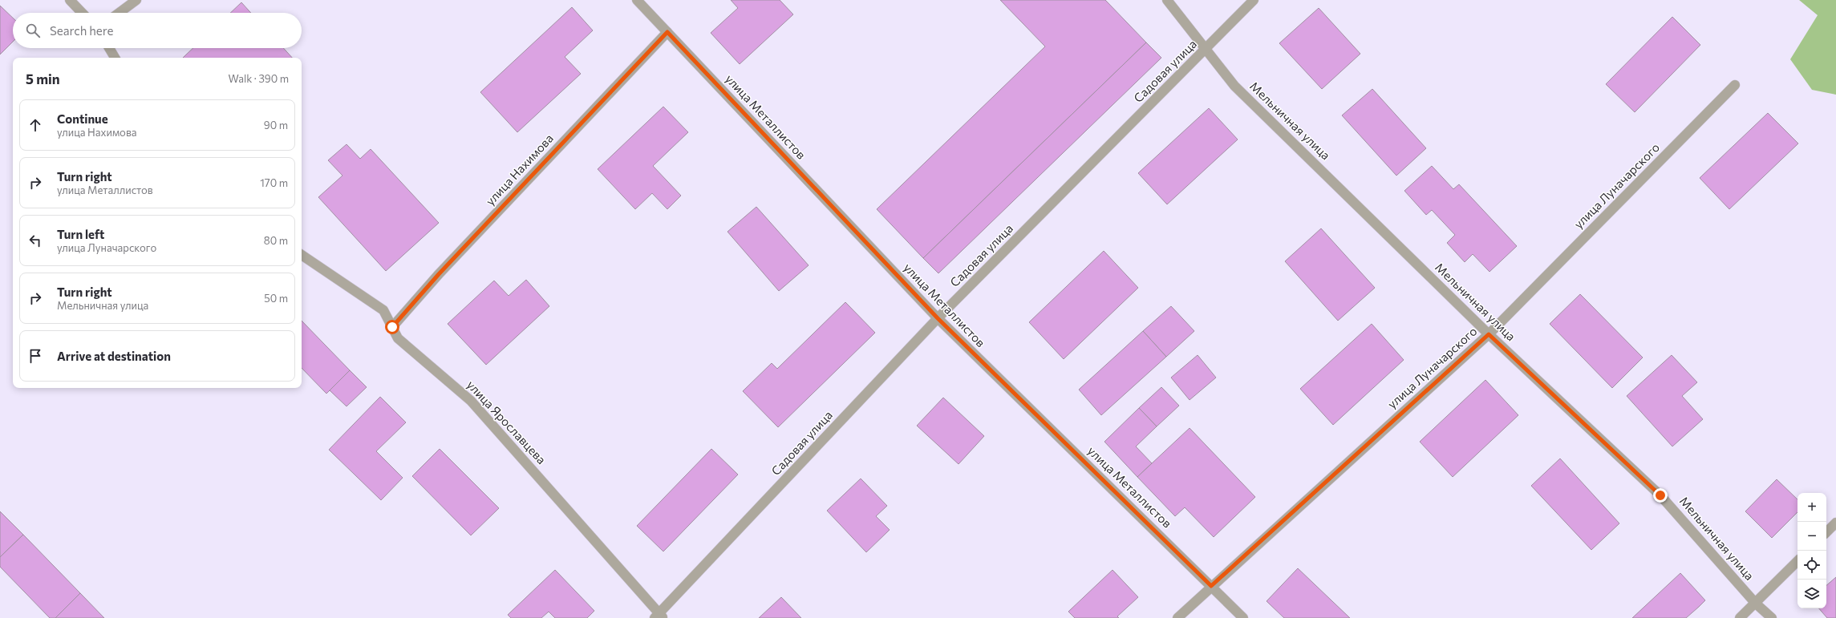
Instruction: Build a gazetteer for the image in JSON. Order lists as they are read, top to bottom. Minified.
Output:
{"streets":{"street":["Садовая улица","улица Металлистов","Мельничная улица","улица Нахимова","улица Луначарского","улица Ярославцева"]},"crossings":[["Садовая улица","улица Металлистов"],["Садовая улица","Мельничная улица"],["Садовая улица","улица Ярославцева"],["улица Металлистов","улица Нахимова"],["улица Металлистов","улица Луначарского"],["Мельничная улица","улица Луначарского"],["улица Нахимова","улица Ярославцева"]],"page":{"search":"Search here","heading":["5 min","Walk · 390 m"],"list":[["Continue","улица Нахимова","90 m"],["Turn right","улица Металлистов","170 m"],["Turn left","улица Луначарского","80 m"],["Turn right","Мельничная улица","50 m"],"Arrive at destination"],"map_buttons":["+","−"]}}
